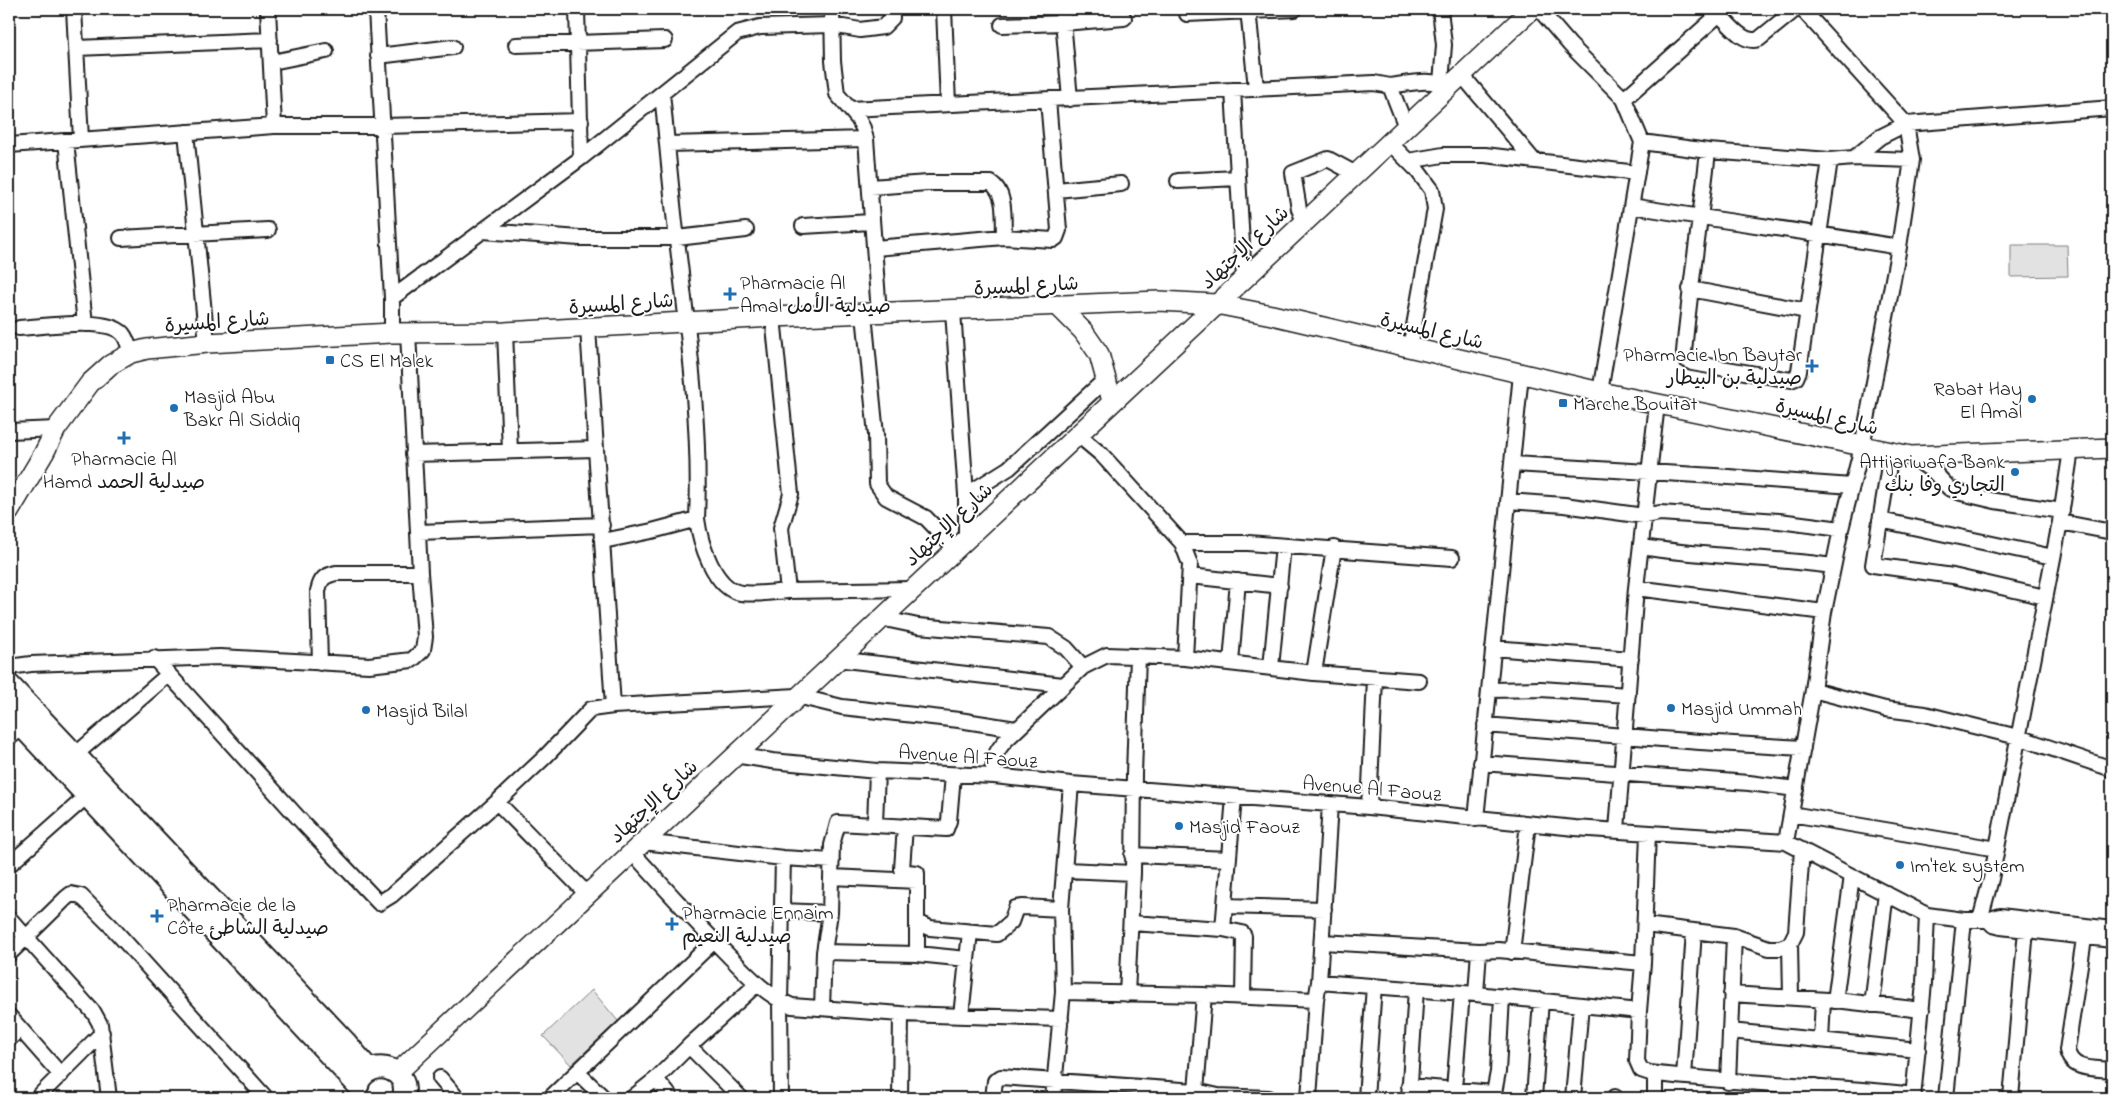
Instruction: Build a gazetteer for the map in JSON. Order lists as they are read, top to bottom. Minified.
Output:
{"streets":{"street":["شارع الإجتهاد","شارع المسيرة","Avenue Al Faouz"]},"crossings":[["شارع الإجتهاد","شارع المسيرة"],["شارع الإجتهاد","Avenue Al Faouz"]],"places":{"health":["Pharmacie Al Amal صيدلية الأمل","Pharmacie Ibn Baytar صيدلية بن البيطار","Pharmacie Al Hamd صيدلية الحمد","Pharmacie de la Côte صيدلية الشاطئ","Pharmacie Ennaim صيدلية النعيم"],"transit":["CS El Malek","Marche Bouitat"],"other":["Rabat Hay El Amal","Masjid Abu Bakr Al Siddiq","Attijariwafa Bank التجاري وفا بنك","Masjid Ummah","Masjid Bilal","Masjid Faouz","Im'tek system"]}}
